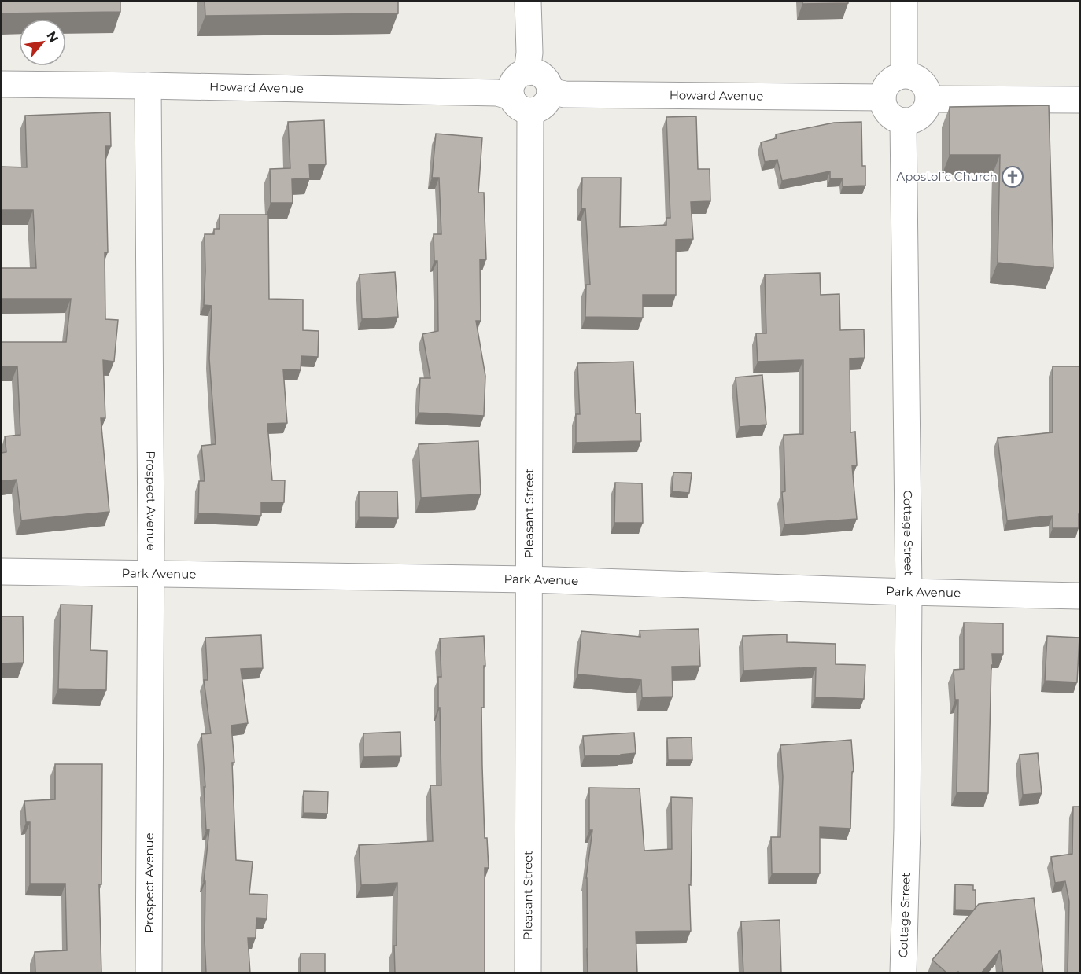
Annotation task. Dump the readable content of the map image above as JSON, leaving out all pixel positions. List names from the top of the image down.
{
  "streets": {
    "street": [
      "Howard Avenue",
      "Prospect Avenue",
      "Pleasant Street",
      "Cottage Street",
      "Park Avenue"
    ]
  },
  "crossings": [
    ["Howard Avenue", "Prospect Avenue"],
    ["Howard Avenue", "Pleasant Street"],
    ["Howard Avenue", "Cottage Street"],
    ["Prospect Avenue", "Park Avenue"],
    ["Pleasant Street", "Park Avenue"],
    ["Cottage Street", "Park Avenue"]
  ],
  "places": {
    "church": ["Apostolic Church"]
  },
  "north": "top right"
}
